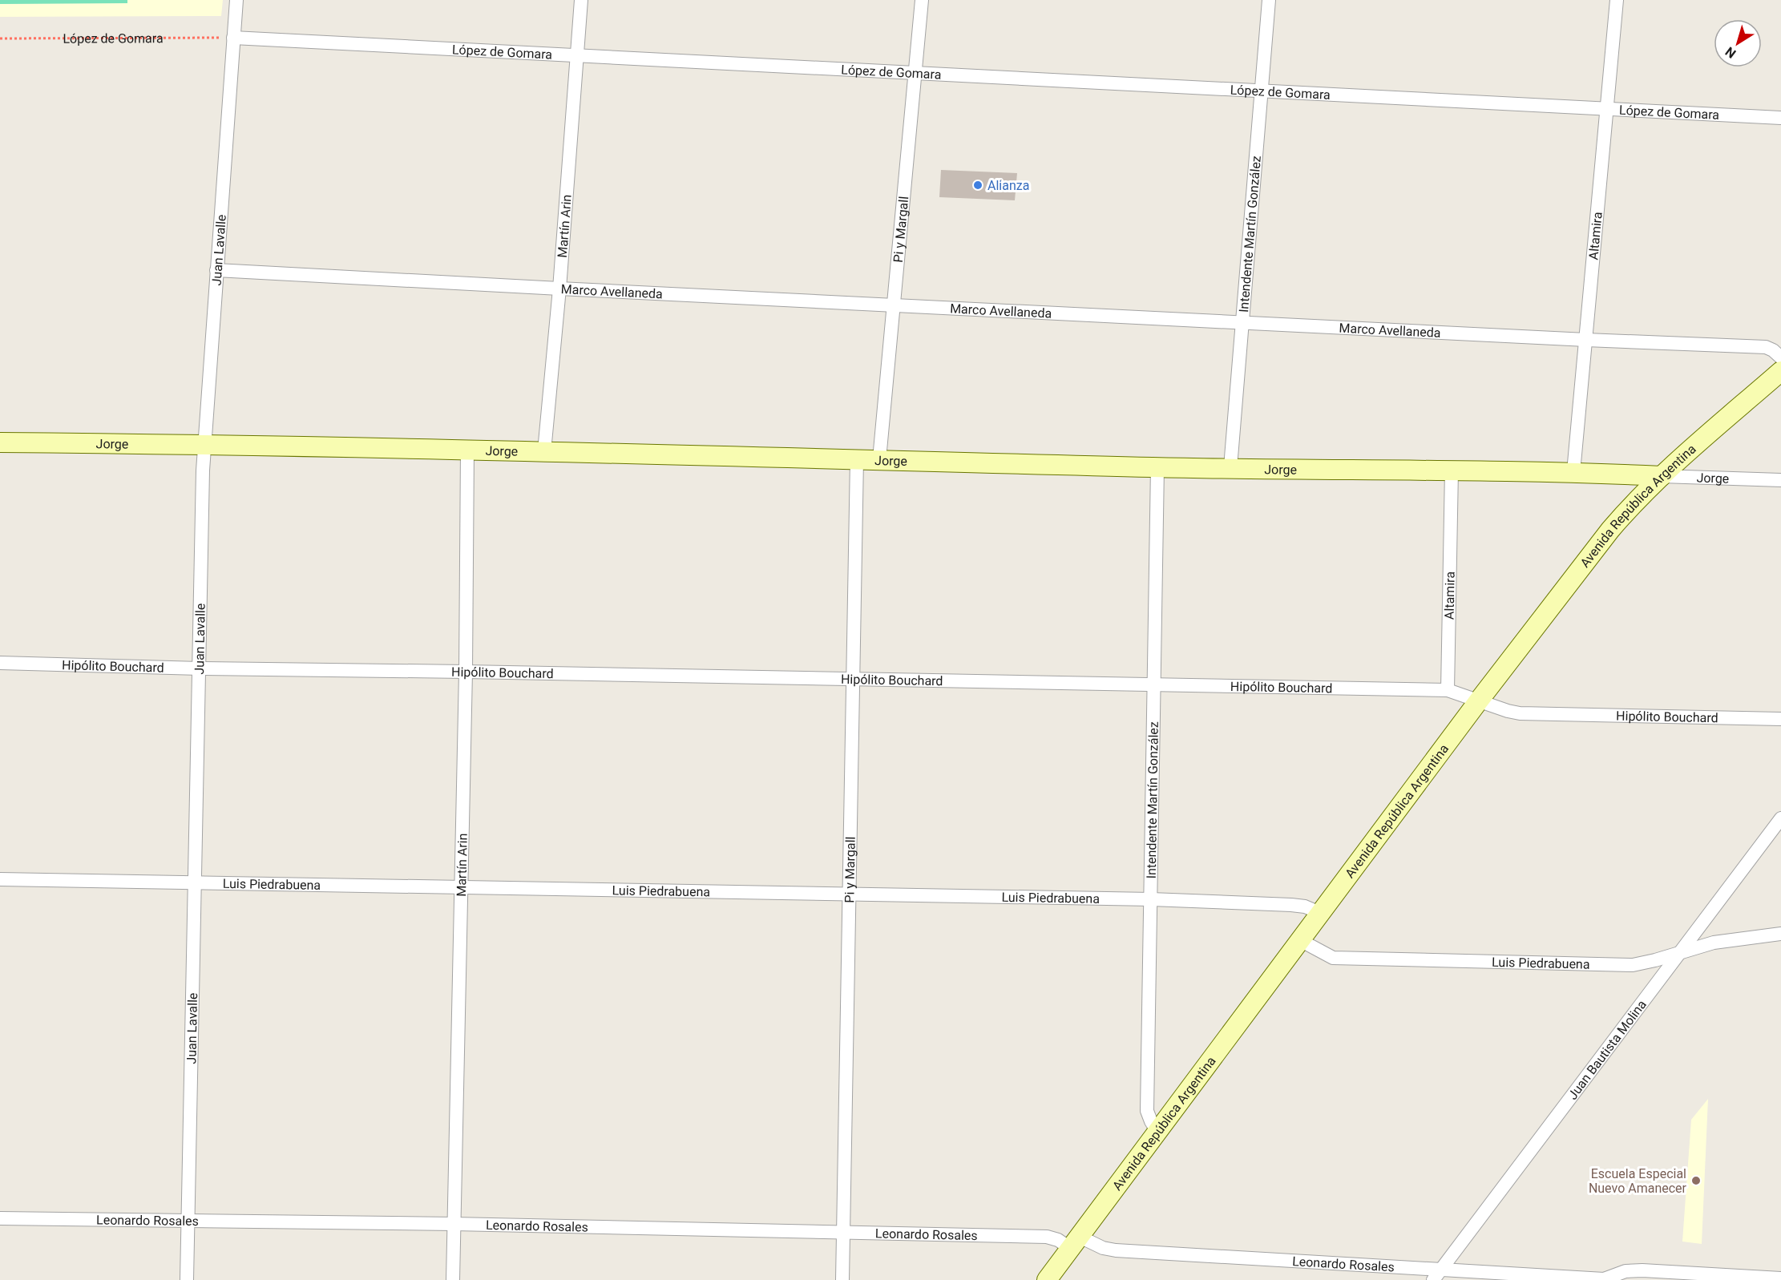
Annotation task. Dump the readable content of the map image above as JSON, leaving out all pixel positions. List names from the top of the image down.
{
  "streets": {
    "street": [
      "López de Gomara",
      "Martín Arin",
      "Pi y Margall",
      "Intendente Martín González",
      "Altamira",
      "Juan Lavalle",
      "Marco Avellaneda",
      "Jorge",
      "Avenida República Argentina",
      "Hipólito Bouchard",
      "Luis Piedrabuena",
      "Juan Bautista Molina",
      "Leonardo Rosales"
    ]
  },
  "crossings": [
    ["López de Gomara", "Martín Arin"],
    ["López de Gomara", "Pi y Margall"],
    ["López de Gomara", "Intendente Martín González"],
    ["López de Gomara", "Altamira"],
    ["López de Gomara", "Juan Lavalle"],
    ["Martín Arin", "Marco Avellaneda"],
    ["Martín Arin", "Jorge"],
    ["Martín Arin", "Hipólito Bouchard"],
    ["Martín Arin", "Luis Piedrabuena"],
    ["Martín Arin", "Leonardo Rosales"],
    ["Pi y Margall", "Marco Avellaneda"],
    ["Pi y Margall", "Jorge"],
    ["Pi y Margall", "Hipólito Bouchard"],
    ["Pi y Margall", "Luis Piedrabuena"],
    ["Pi y Margall", "Leonardo Rosales"],
    ["Intendente Martín González", "Marco Avellaneda"],
    ["Intendente Martín González", "Jorge"],
    ["Intendente Martín González", "Avenida República Argentina"],
    ["Intendente Martín González", "Hipólito Bouchard"],
    ["Intendente Martín González", "Luis Piedrabuena"],
    ["Altamira", "Marco Avellaneda"],
    ["Altamira", "Jorge"],
    ["Altamira", "Hipólito Bouchard"],
    ["Juan Lavalle", "Marco Avellaneda"],
    ["Juan Lavalle", "Jorge"],
    ["Juan Lavalle", "Hipólito Bouchard"],
    ["Juan Lavalle", "Luis Piedrabuena"],
    ["Juan Lavalle", "Leonardo Rosales"],
    ["Jorge", "Avenida República Argentina"],
    ["Avenida República Argentina", "Hipólito Bouchard"],
    ["Avenida República Argentina", "Luis Piedrabuena"],
    ["Avenida República Argentina", "Leonardo Rosales"],
    ["Luis Piedrabuena", "Juan Bautista Molina"],
    ["Juan Bautista Molina", "Leonardo Rosales"]
  ],
  "places": ["Alianza", "Escuela Especial Nuevo Amanecer"],
  "north": "bottom left"
}
